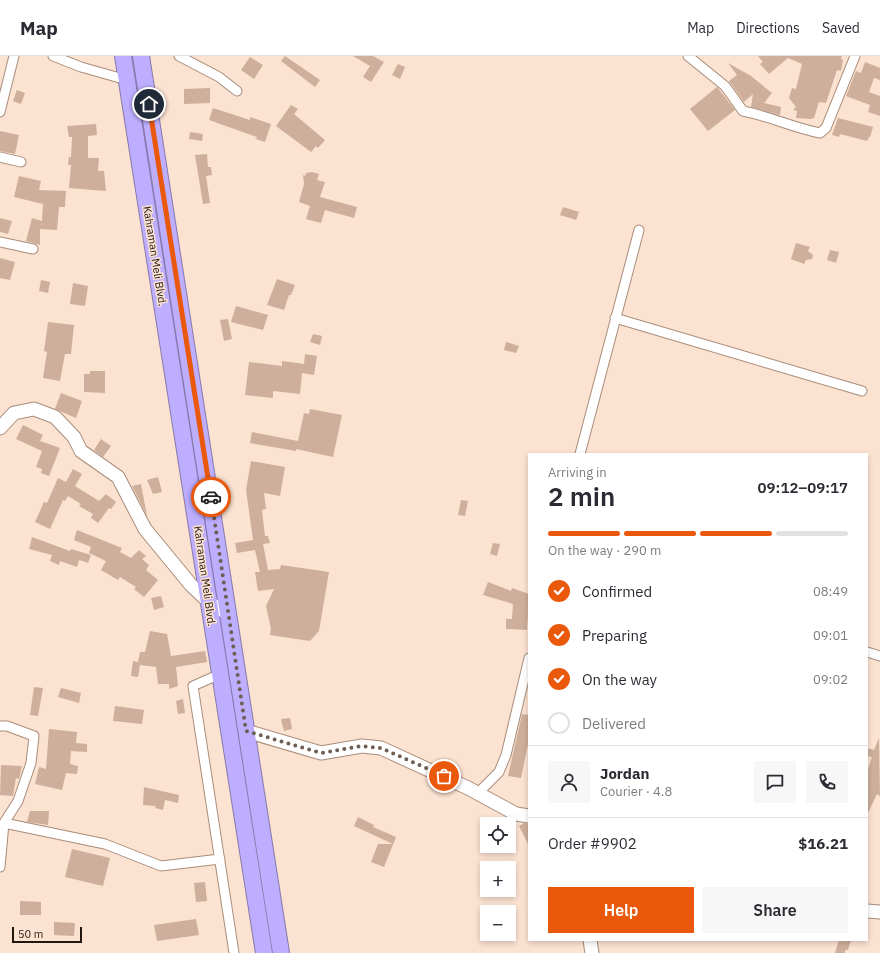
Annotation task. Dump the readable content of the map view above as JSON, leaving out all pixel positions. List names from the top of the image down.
{
  "streets": {
    "highway": ["Kahraman Meli Blvd."]
  },
  "scale_bar": "50 m",
  "page": {
    "header": "Map",
    "nav": ["Map", "Directions", "Saved"],
    "heading": ["2 min", "Arriving in", "09:12–09:17"],
    "panel": [
      "Jordan",
      "Courier · 4.8",
      "Order #9902",
      "$16.21"
    ],
    "bar": "On the way · 290 m",
    "list": [
      ["Confirmed", "08:49"],
      ["Preparing", "09:01"],
      ["On the way", "09:02"],
      "Delivered"
    ],
    "map_buttons": ["+", "−"],
    "buttons": ["Help", "Share"],
    "scale": "50 m"
  }
}
